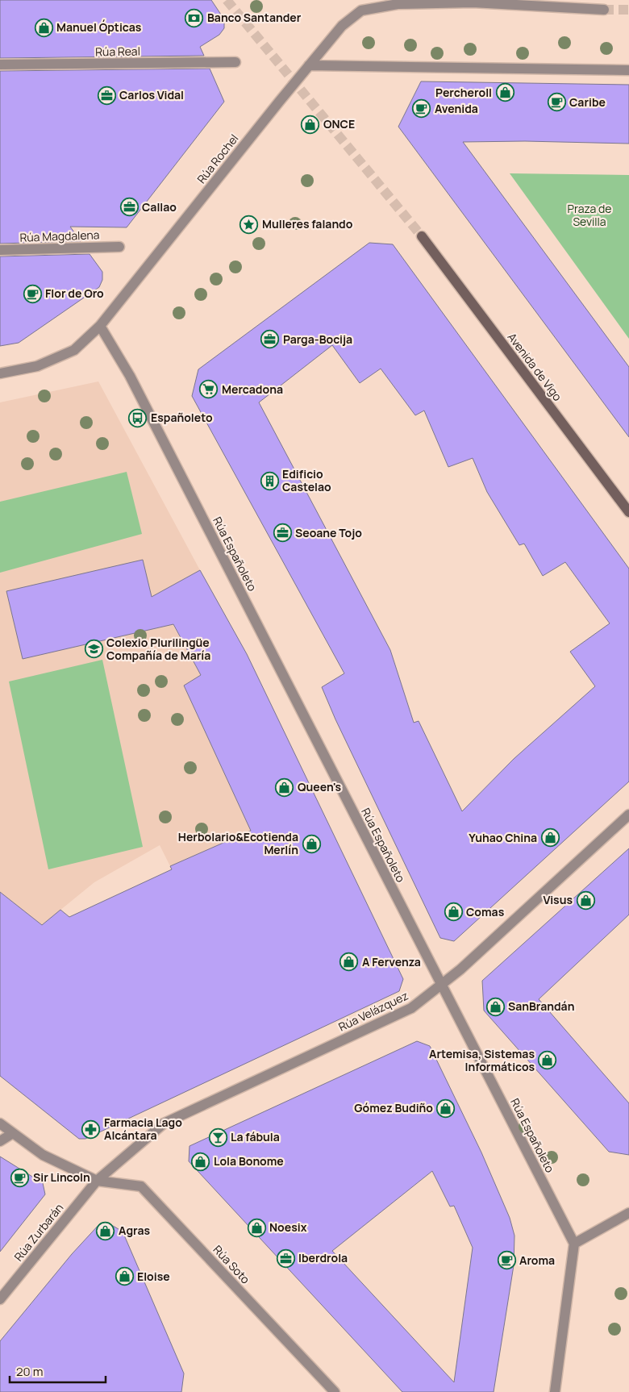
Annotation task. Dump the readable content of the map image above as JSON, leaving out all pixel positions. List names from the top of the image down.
{
  "streets": {
    "main road": ["Avenida de Vigo"],
    "street": [
      "Rúa Real",
      "Rúa Rochel",
      "Rúa Magdalena",
      "Rúa Españoleto",
      "Rúa Velázquez",
      "Rúa Zurbarán",
      "Rúa Soto"
    ]
  },
  "crossings": [
    ["Rúa Rochel", "Rúa Españoleto"],
    ["Rúa Españoleto", "Rúa Velázquez"],
    ["Rúa Velázquez", "Rúa Zurbarán"],
    ["Rúa Velázquez", "Rúa Soto"],
    ["Rúa Zurbarán", "Rúa Soto"]
  ],
  "parks": ["Praza de Sevilla"],
  "places": {
    "bank": ["Banco Santander"],
    "shop": [
      "Manuel Ópticas",
      "Percheroll",
      "ONCE",
      "Queen's",
      "Yuhao China",
      "Herbolario&Ecotienda Merlín",
      "Visus",
      "Comas",
      "A Fervenza",
      "SanBrandán",
      "Artemisa, Sistemas Informáticos",
      "Gómez Budiño",
      "Lola Bonome",
      "Noesix",
      "Agras",
      "Eloise"
    ],
    "office": [
      "Carlos Vidal",
      "Callao",
      "Parga-Bocija",
      "Seoane Tojo",
      "Iberdrola"
    ],
    "cafe": [
      "Caribe",
      "Avenida",
      "Flor de Oro",
      "Sir Lincoln",
      "Aroma"
    ],
    "place": ["Mulleres falando"],
    "supermarket": ["Mercadona"],
    "bus stop": ["Españoleto"],
    "building": ["Edificio Castelao"],
    "school or university": ["Colexio Plurilingüe Compañía de María"],
    "pharmacy": ["Farmacia Lago Alcántara"],
    "bar": ["La fábula"]
  },
  "scale_bar": "20 m"
}
